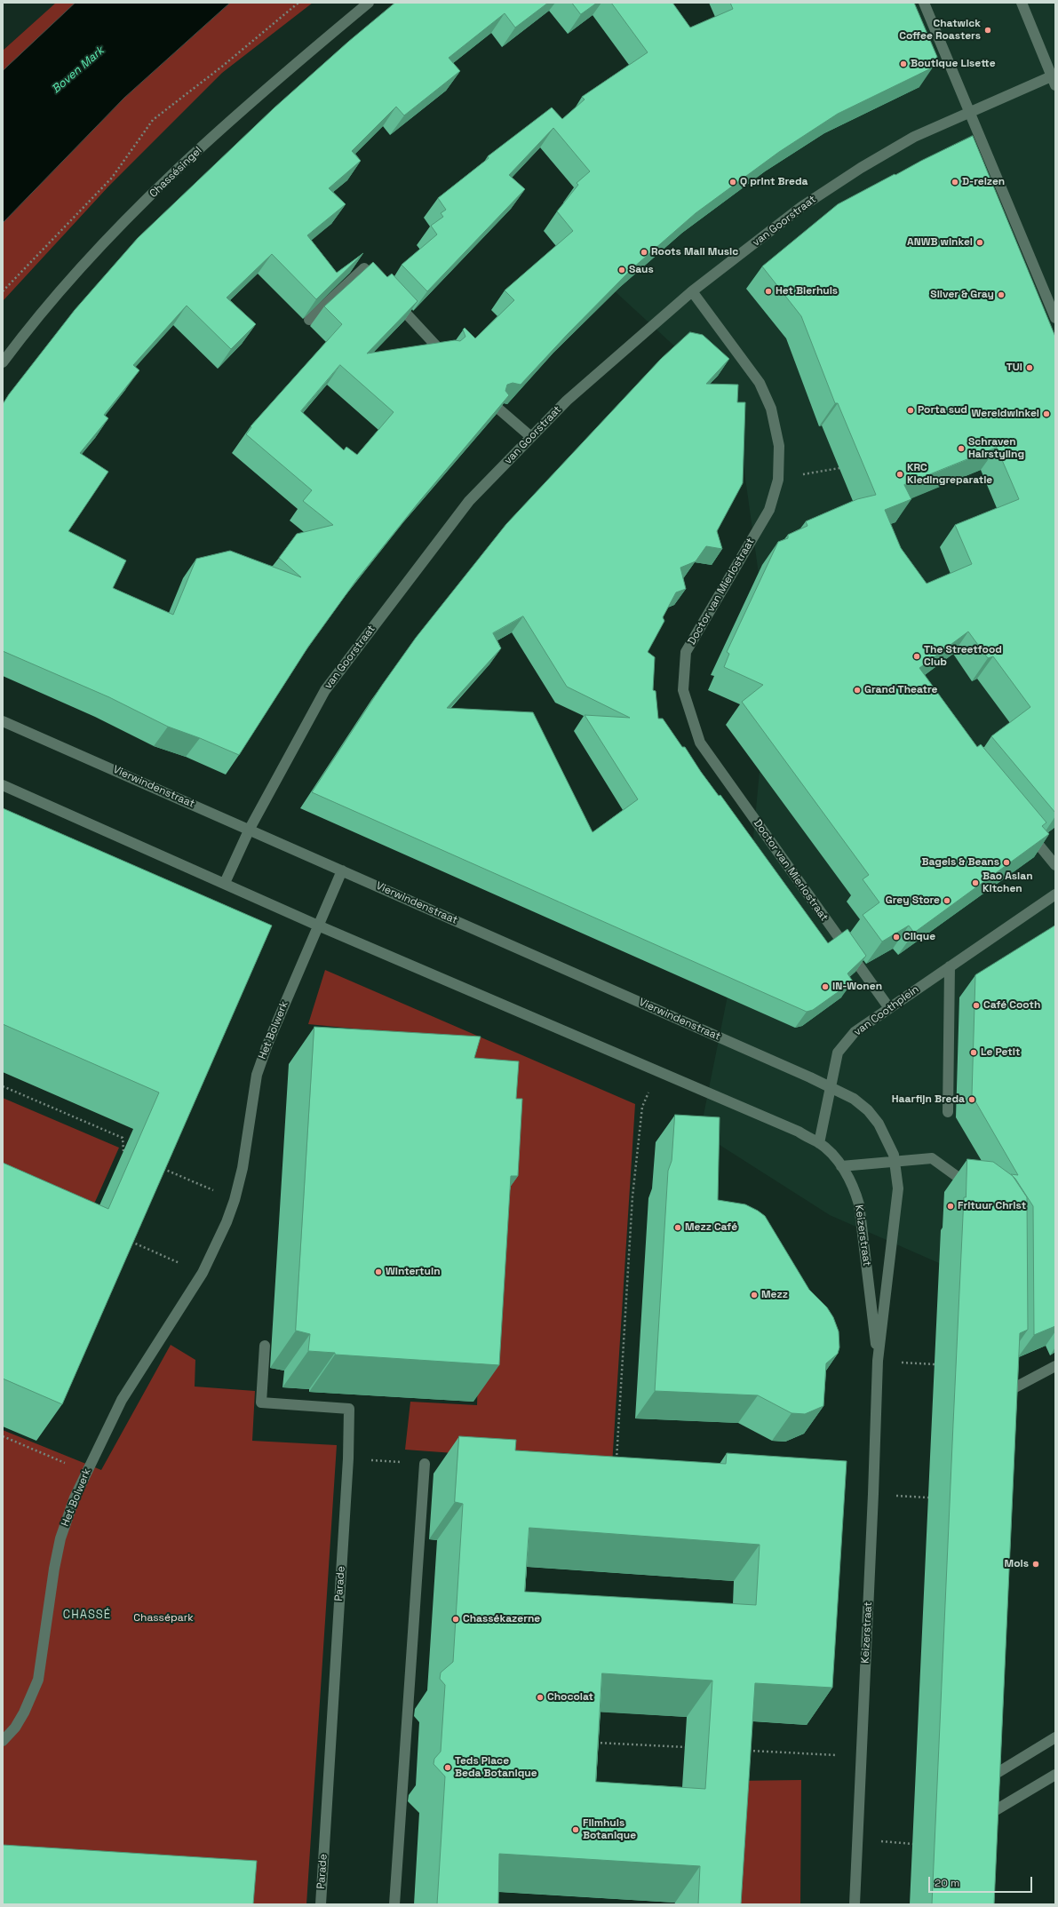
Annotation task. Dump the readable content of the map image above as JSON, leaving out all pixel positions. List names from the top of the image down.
{
  "streets": {
    "street": [
      "Chassésingel",
      "van Goorstraat",
      "Doctor van Mierlostraat",
      "Vierwindenstraat",
      "van Coothplein",
      "Het Bolwerk",
      "Keizerstraat",
      "Parade"
    ]
  },
  "crossings": [
    ["van Goorstraat", "Doctor van Mierlostraat"],
    ["van Goorstraat", "Vierwindenstraat"],
    ["Doctor van Mierlostraat", "van Coothplein"],
    ["Vierwindenstraat", "van Coothplein"],
    ["Vierwindenstraat", "Het Bolwerk"],
    ["Vierwindenstraat", "Keizerstraat"]
  ],
  "districts": ["CHASSÉ"],
  "water": ["Boven Mark"],
  "parks": ["Chassépark"],
  "places": [
    "Chatwick Coffee Roasters",
    "Boutique Lisette",
    "Q print Breda",
    "D-reizen",
    "ANWB winkel",
    "Roots Mail Music",
    "Saus",
    "Het Bierhuis",
    "Silver & Gray",
    "TUI",
    "Porta sud",
    "Wereldwinkel",
    "Schraven Hairstyling",
    "KRC Kledingreparatie",
    "The Streetfood Club",
    "Grand Theatre",
    "Bagels & Beans",
    "Bao Asian Kitchen",
    "Grey Store",
    "Clique",
    "IN-Wonen",
    "Café Cooth",
    "Le Petit",
    "Haarfijn Breda",
    "Frituur Christ",
    "Mezz Café",
    "Wintertuin",
    "Mezz",
    "Mols",
    "Chassékazerne",
    "Chocolat",
    "Teds Place Beda Botanique",
    "Filmhuis Botanique"
  ],
  "scale_bar": "20 m"
}
